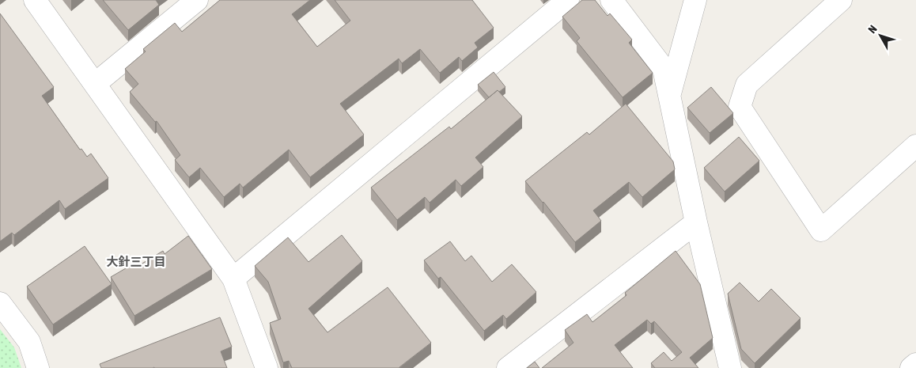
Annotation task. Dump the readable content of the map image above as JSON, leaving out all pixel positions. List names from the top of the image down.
{
  "districts": ["大針三丁目"],
  "north": "top left"
}
